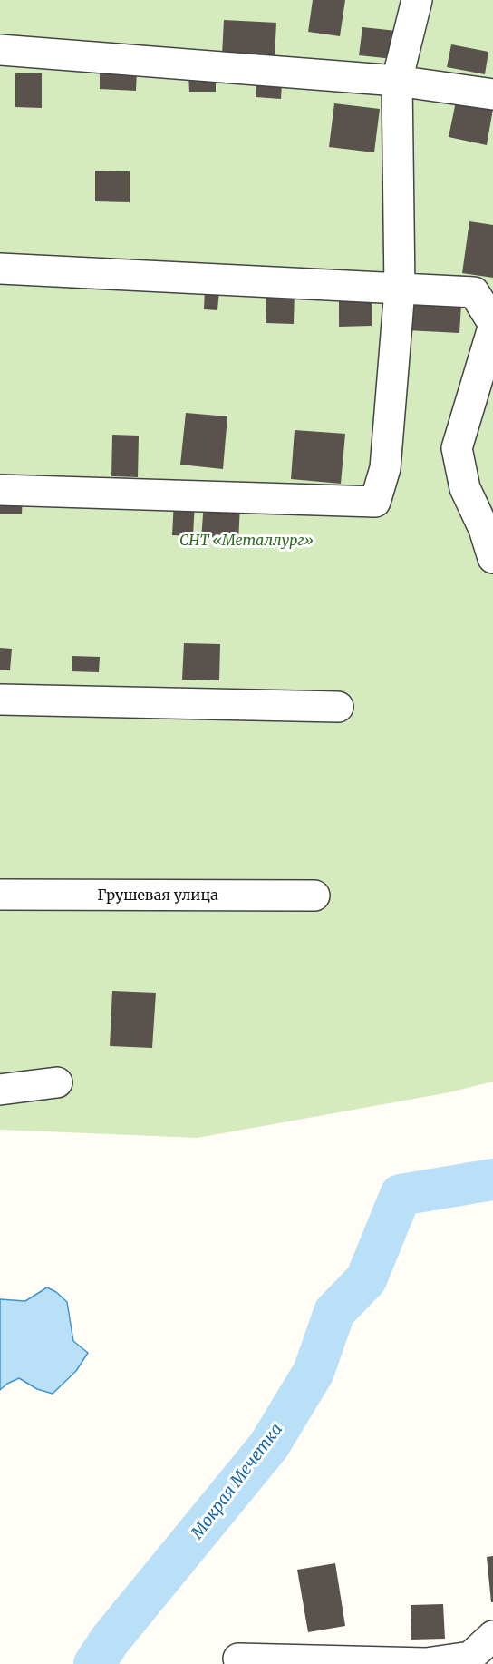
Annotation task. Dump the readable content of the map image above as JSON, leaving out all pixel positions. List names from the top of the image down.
{
  "streets": {
    "lane": ["Грушевая улица"]
  },
  "water": ["Мокрая Мечетка"],
  "parks": ["СНТ «Металлург»"]
}
